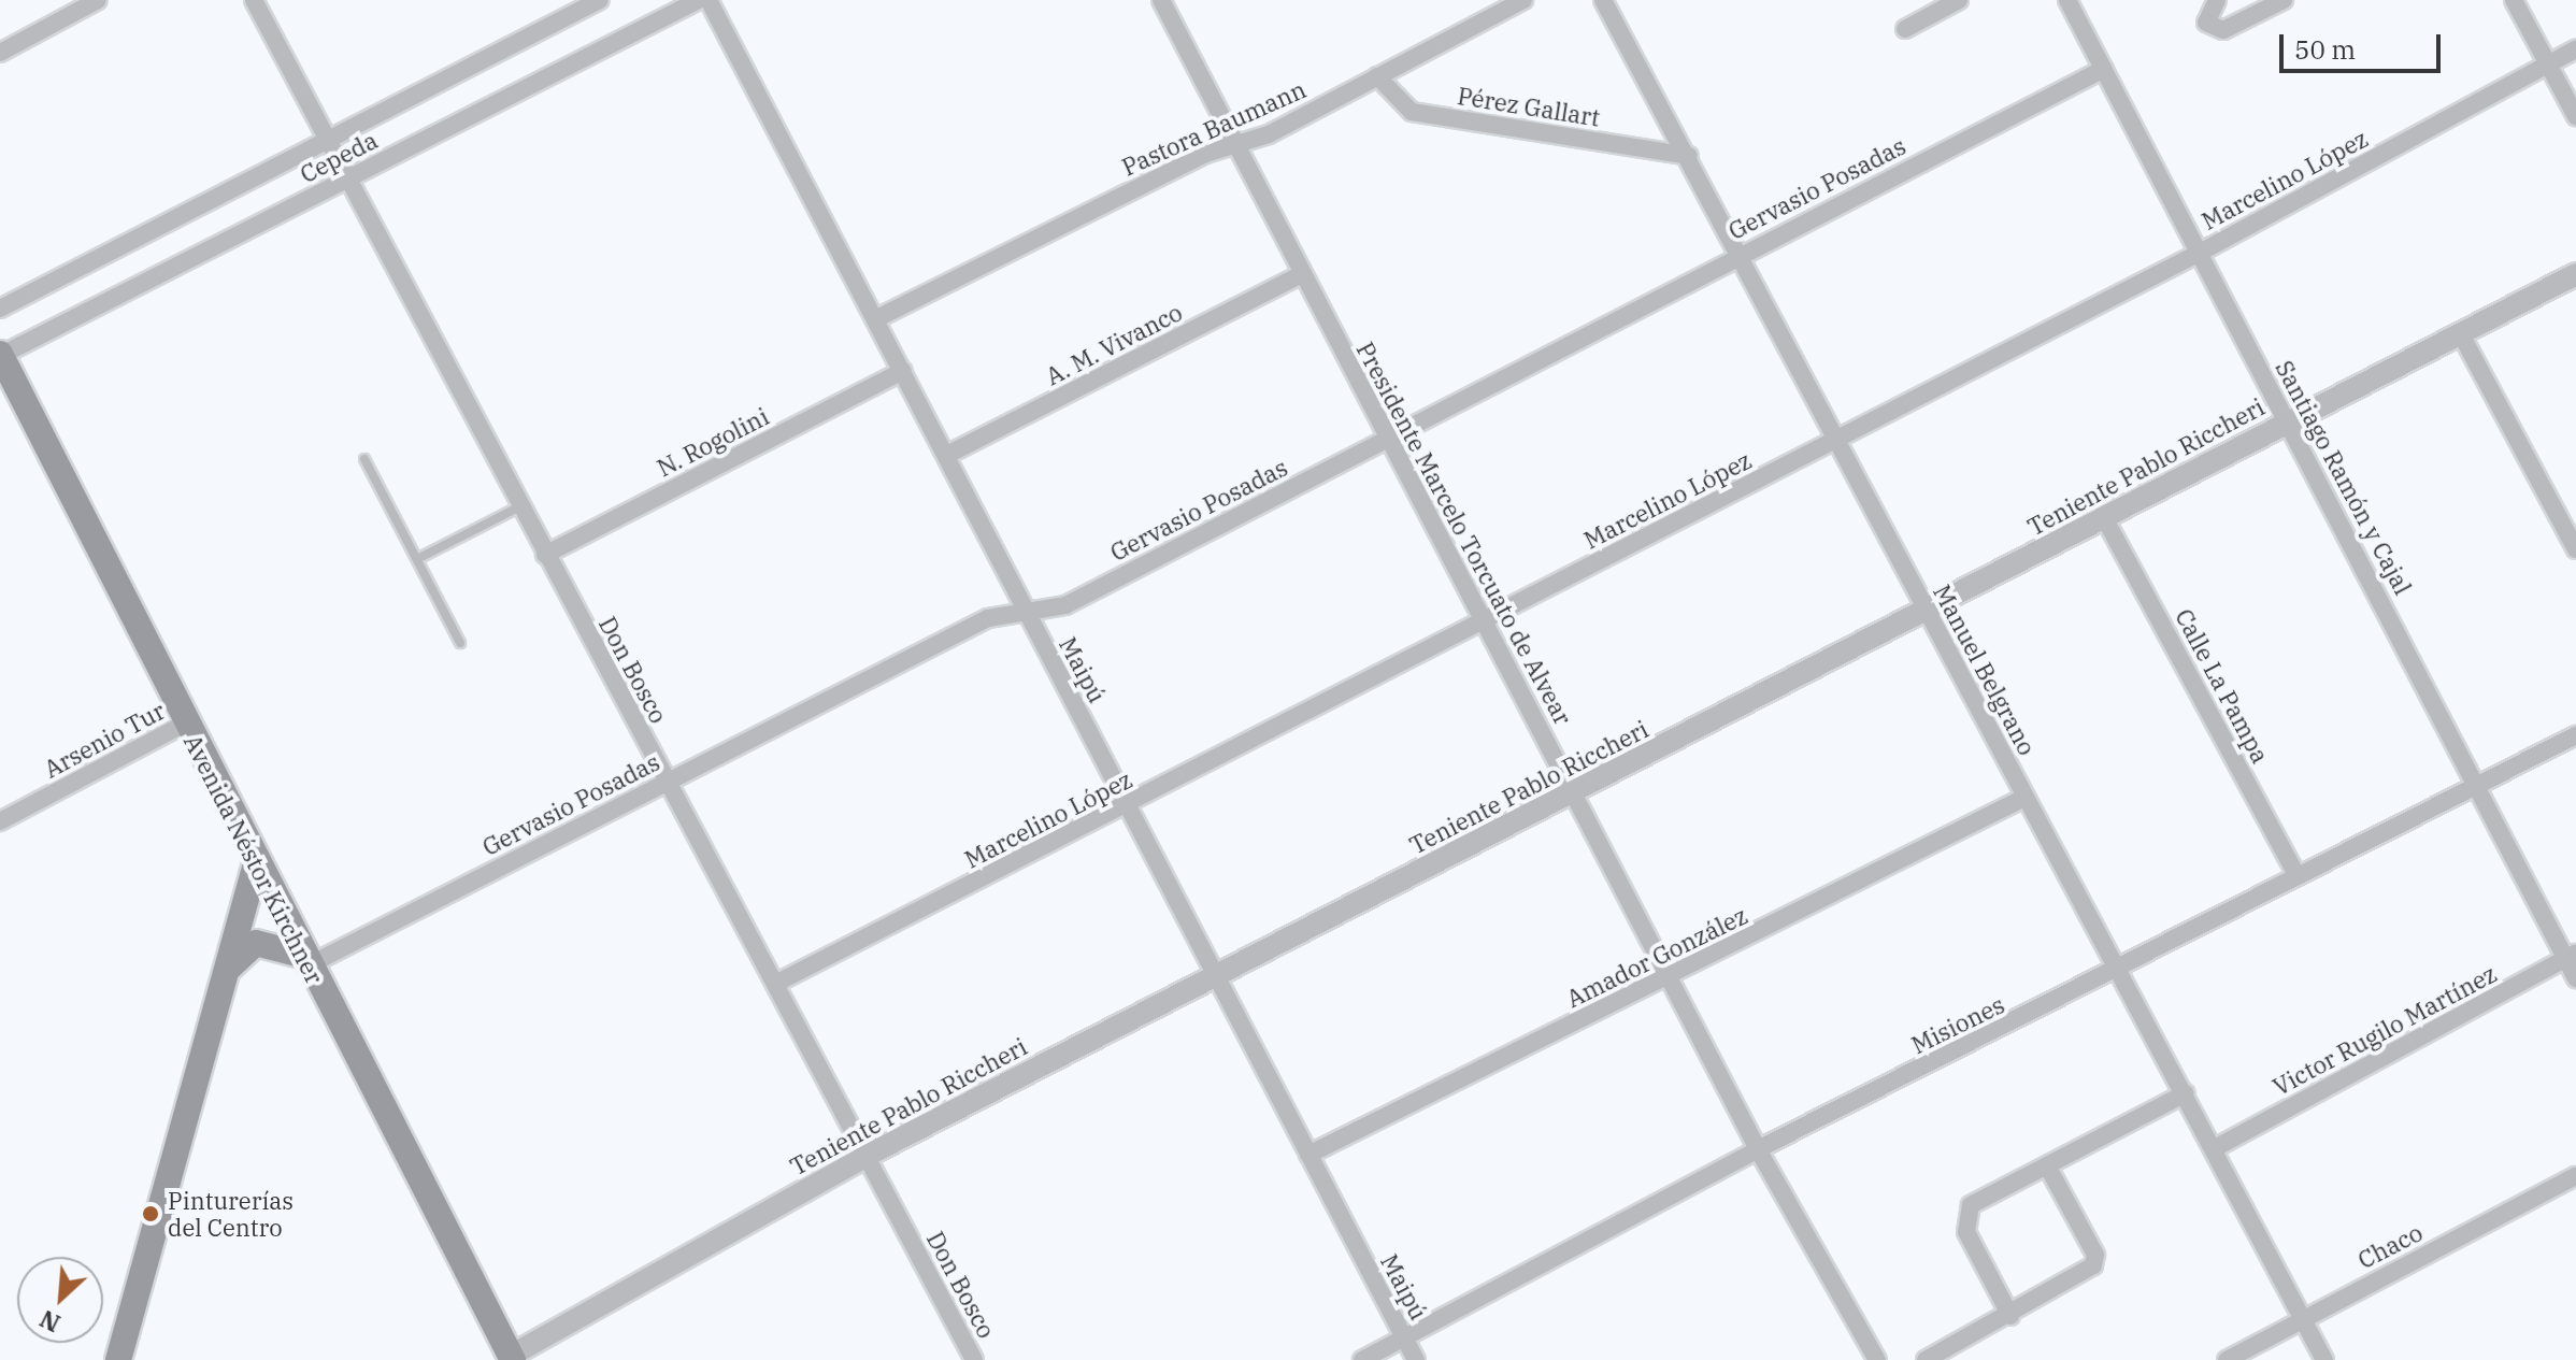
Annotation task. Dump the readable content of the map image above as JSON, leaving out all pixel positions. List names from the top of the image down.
{
  "streets": {
    "main road": ["Avenida Néstor Kirchner"],
    "street": [
      "Pérez Gallart",
      "Pastora Baumann",
      "Cepeda",
      "Marcelino López",
      "Gervasio Posadas",
      "A. M. Vivanco",
      "N. Rogolini",
      "Teniente Pablo Riccheri",
      "Santiago Ramón y Cajal",
      "Presidente Marcelo Torcuato de Alvear",
      "Don Bosco",
      "Maipú",
      "Manuel Belgrano",
      "Calle La Pampa",
      "Arsenio Tur",
      "Amador González",
      "Misiones",
      "Victor Rugilo Martínez",
      "Chaco"
    ]
  },
  "crossings": [
    ["Pérez Gallart", "Pastora Baumann"],
    ["Pérez Gallart", "Manuel Belgrano"],
    ["Pastora Baumann", "Presidente Marcelo Torcuato de Alvear"],
    ["Pastora Baumann", "Maipú"],
    ["Cepeda", "Don Bosco"],
    ["Cepeda", "Avenida Néstor Kirchner"],
    ["Marcelino López", "Santiago Ramón y Cajal"],
    ["Marcelino López", "Presidente Marcelo Torcuato de Alvear"],
    ["Marcelino López", "Don Bosco"],
    ["Marcelino López", "Maipú"],
    ["Marcelino López", "Manuel Belgrano"],
    ["Gervasio Posadas", "Santiago Ramón y Cajal"],
    ["Gervasio Posadas", "Presidente Marcelo Torcuato de Alvear"],
    ["Gervasio Posadas", "Don Bosco"],
    ["Gervasio Posadas", "Maipú"],
    ["Gervasio Posadas", "Manuel Belgrano"],
    ["Gervasio Posadas", "Avenida Néstor Kirchner"],
    ["A. M. Vivanco", "Presidente Marcelo Torcuato de Alvear"],
    ["A. M. Vivanco", "Maipú"],
    ["N. Rogolini", "Don Bosco"],
    ["N. Rogolini", "Maipú"],
    ["Teniente Pablo Riccheri", "Santiago Ramón y Cajal"],
    ["Teniente Pablo Riccheri", "Presidente Marcelo Torcuato de Alvear"],
    ["Teniente Pablo Riccheri", "Don Bosco"],
    ["Teniente Pablo Riccheri", "Maipú"],
    ["Teniente Pablo Riccheri", "Manuel Belgrano"],
    ["Teniente Pablo Riccheri", "Calle La Pampa"],
    ["Teniente Pablo Riccheri", "Avenida Néstor Kirchner"],
    ["Santiago Ramón y Cajal", "Misiones"],
    ["Santiago Ramón y Cajal", "Victor Rugilo Martínez"],
    ["Presidente Marcelo Torcuato de Alvear", "Amador González"],
    ["Presidente Marcelo Torcuato de Alvear", "Misiones"],
    ["Maipú", "Amador González"],
    ["Maipú", "Misiones"],
    ["Manuel Belgrano", "Amador González"],
    ["Manuel Belgrano", "Misiones"],
    ["Manuel Belgrano", "Victor Rugilo Martínez"],
    ["Manuel Belgrano", "Chaco"],
    ["Calle La Pampa", "Misiones"],
    ["Arsenio Tur", "Avenida Néstor Kirchner"]
  ],
  "places": ["Pinturerías del Centro"],
  "scale_bar": "50 m",
  "north": "bottom left"
}
